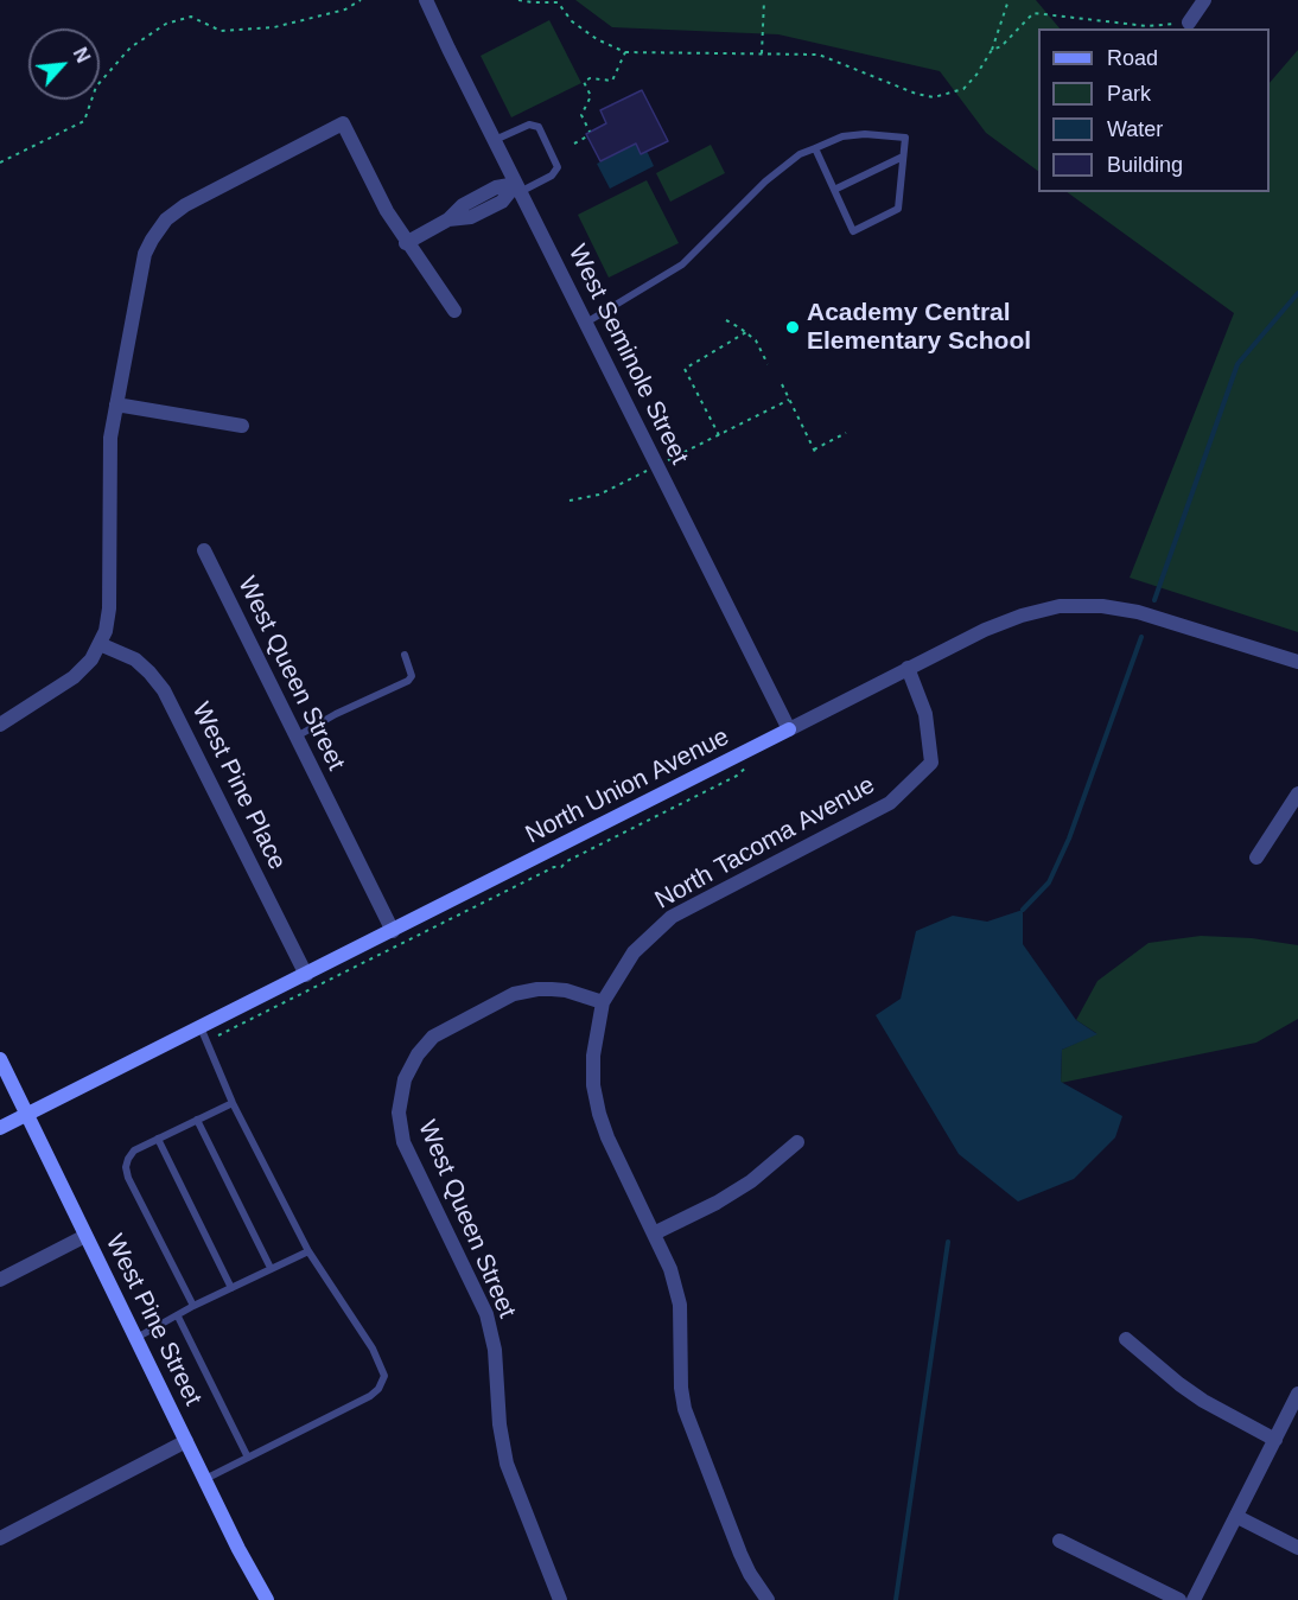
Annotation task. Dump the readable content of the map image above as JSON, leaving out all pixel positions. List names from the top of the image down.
{
  "streets": {
    "street": [
      "West Seminole Street",
      "West Queen Street",
      "West Pine Place",
      "North Union Avenue",
      "North Tacoma Avenue",
      "West Pine Street"
    ]
  },
  "crossings": [
    ["West Seminole Street", "North Union Avenue"],
    ["West Queen Street", "North Union Avenue"],
    ["West Queen Street", "North Tacoma Avenue"],
    ["West Pine Place", "North Union Avenue"],
    ["North Union Avenue", "North Tacoma Avenue"],
    ["North Union Avenue", "West Pine Street"]
  ],
  "places": ["Academy Central Elementary School"],
  "legend": [
    "Road",
    "Park",
    "Water",
    "Building"
  ],
  "north": "top right"
}
